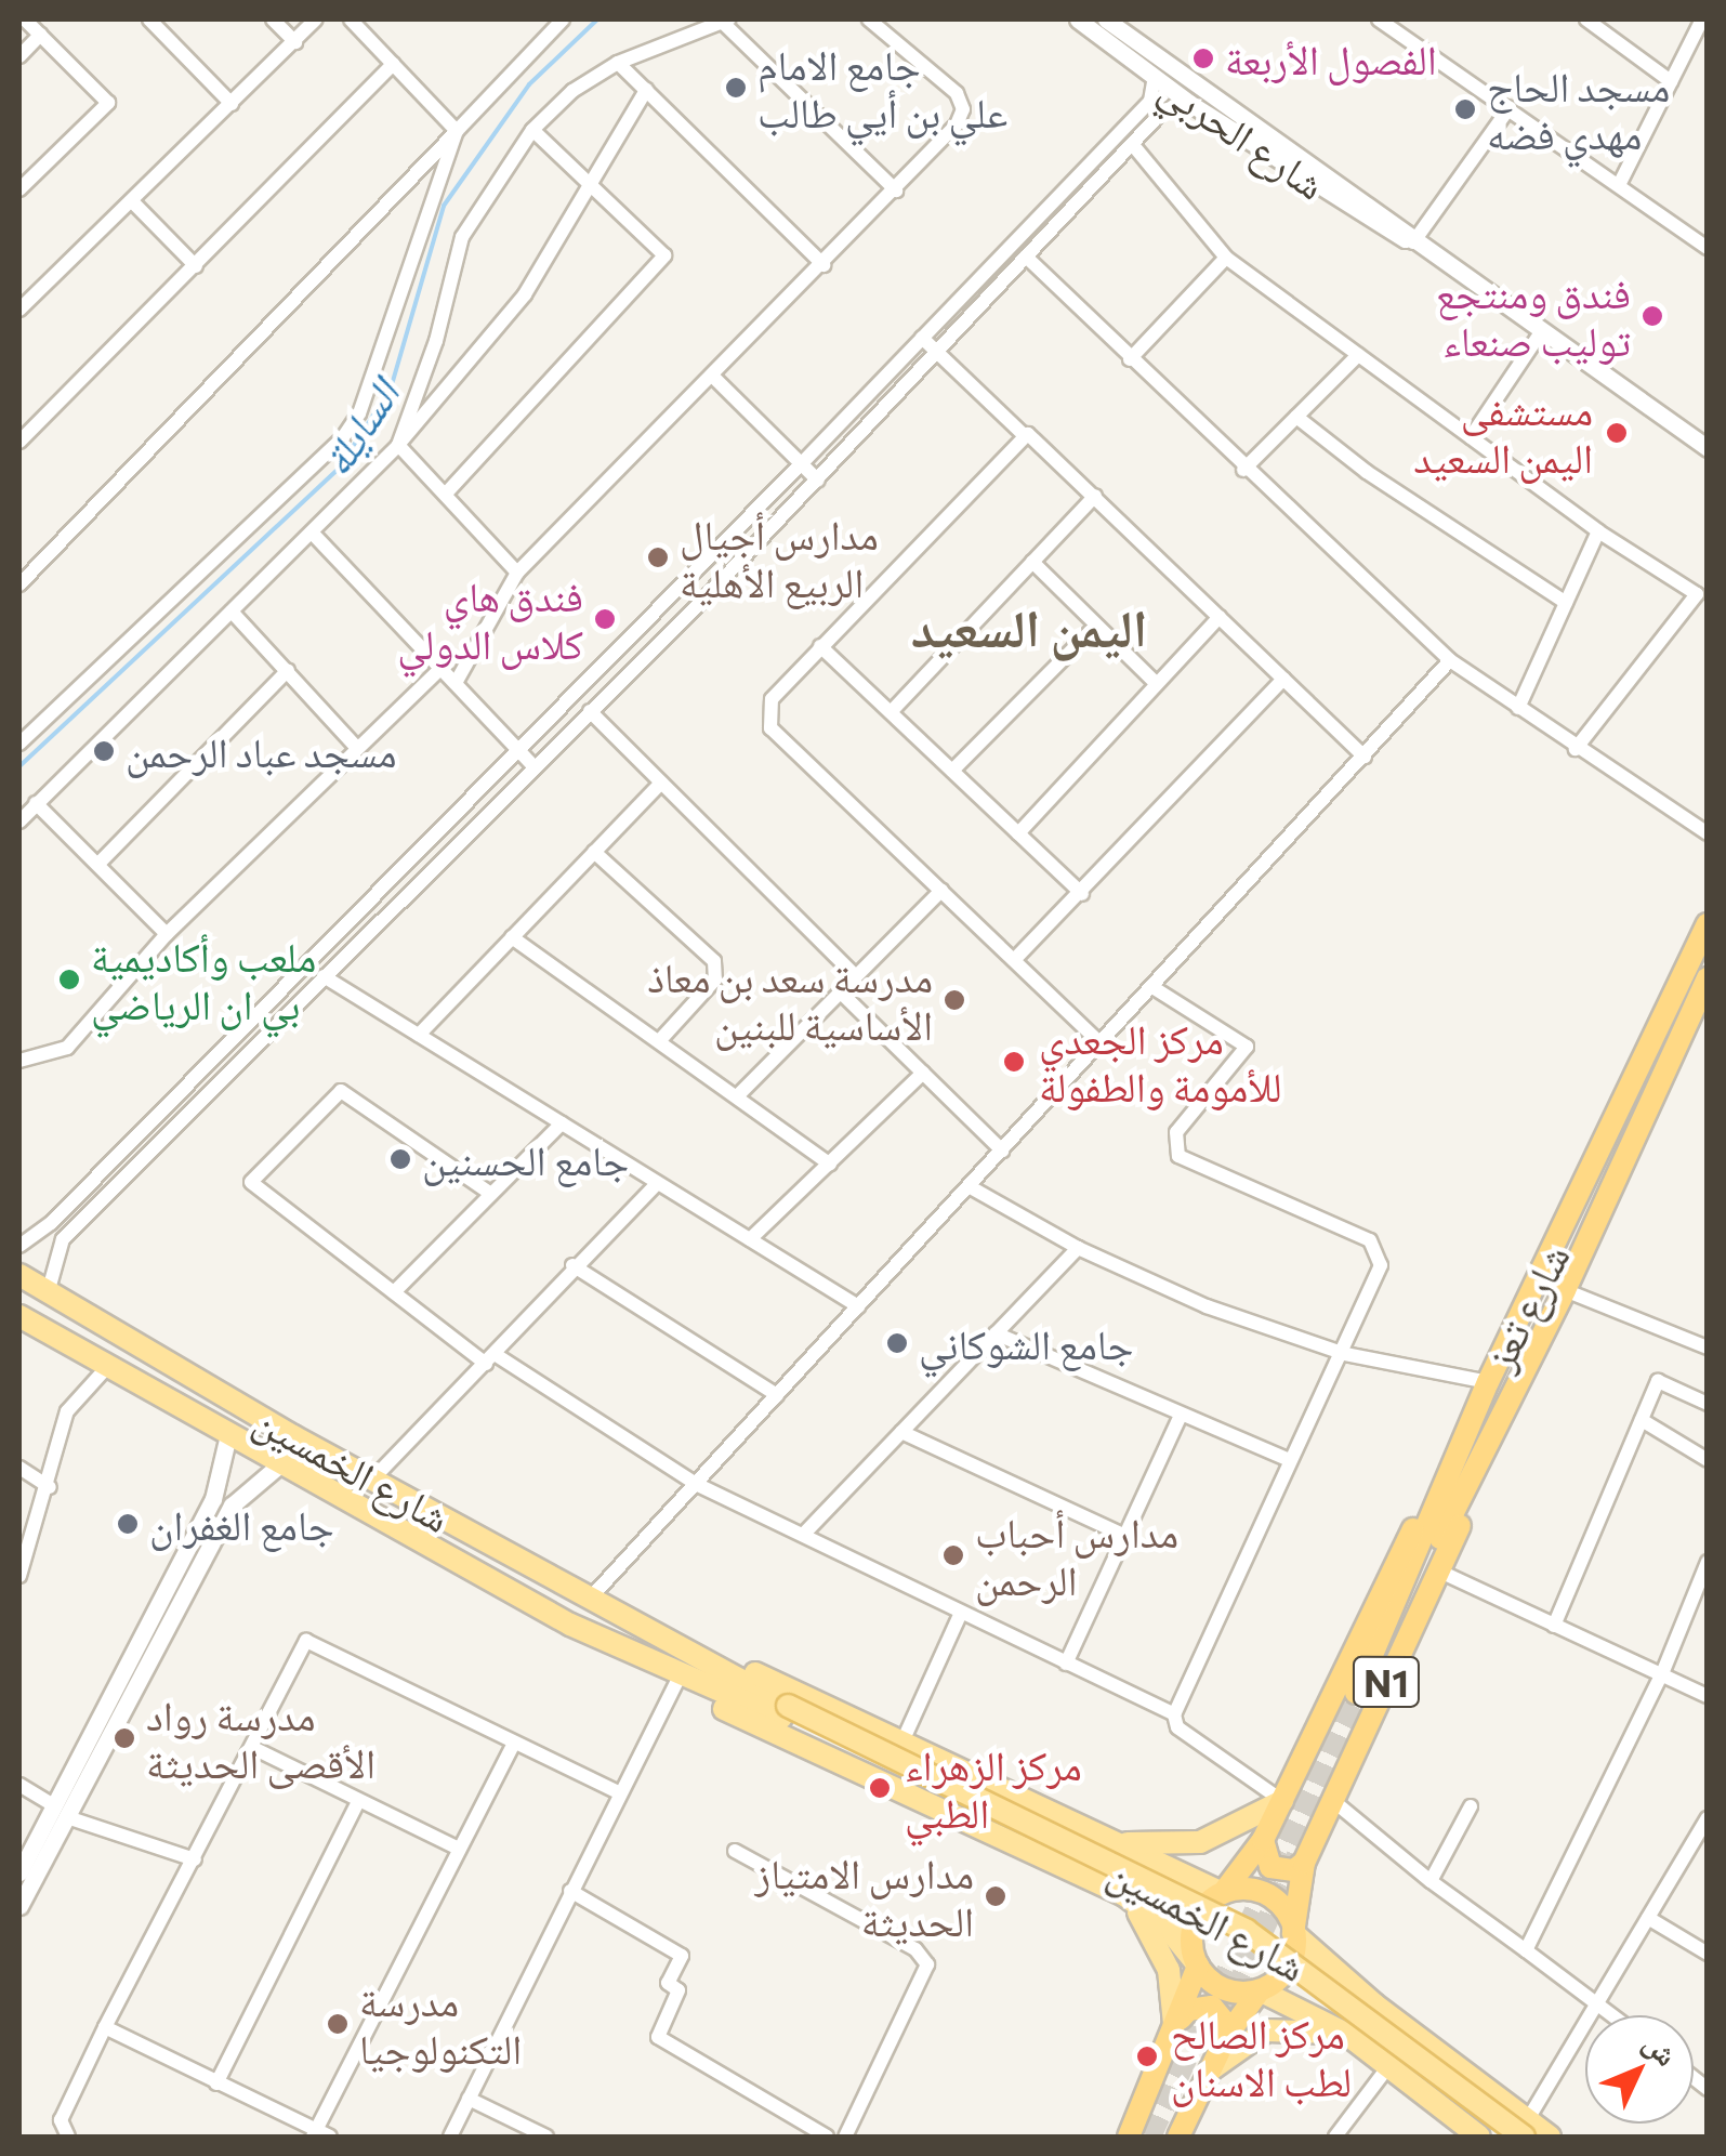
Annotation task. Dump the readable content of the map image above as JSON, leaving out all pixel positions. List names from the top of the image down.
{
  "streets": {
    "highway": ["شارع تعز", "N1"],
    "main road": ["شارع الخمسين"],
    "street": ["شارع الحربي"]
  },
  "crossings": [
    ["شارع تعز", "N1"],
    ["شارع الخمسين", "N1"]
  ],
  "districts": ["اليمن السعيد"],
  "water": ["السايلة"],
  "places": [
    "الفصول الأربعة",
    "جامع الامام علي بن أيي طالب",
    "مسجد الحاج مهدي فضه",
    "فندق ومنتجع توليب صنعاء",
    "مستشفى اليمن السعيد",
    "مدارس أجيال الربيع الأهلية",
    "فندق هاي كلاس الدولي",
    "مسجد عباد الرحمن",
    "ملعب وأكاديمية بي ان الرياضي",
    "مدرسة سعد بن معاذ الأساسية للبنين",
    "مركز الجعدي للأمومة والطفولة",
    "جامع الحسنين",
    "جامع الشوكاني",
    "جامع الغفران",
    "مدارس أحباب الرحمن",
    "مدرسة رواد الأقصى الحديثة",
    "مركز الزهراء الطبي",
    "مدارس الامتياز الحديثة",
    "مدرسة التكنولوجيا",
    "مركز الصالح لطب الاسنان"
  ],
  "north": "top right"
}
